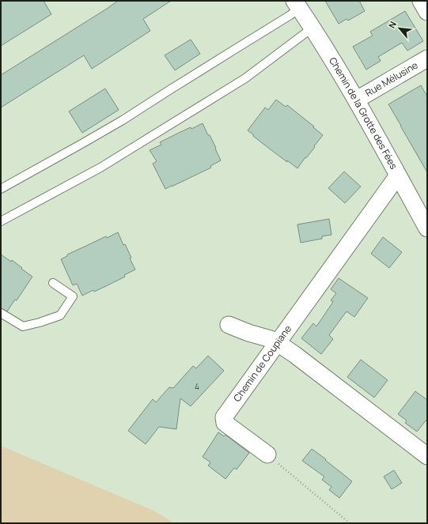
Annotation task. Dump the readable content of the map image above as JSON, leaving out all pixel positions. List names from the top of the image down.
{
  "streets": {
    "street": ["Rue Mélusine", "Chemin de la Grotte des Fées", "Chemin de Coupiane"]
  },
  "crossings": [
    ["Rue Mélusine", "Chemin de la Grotte des Fées"],
    ["Chemin de la Grotte des Fées", "Chemin de Coupiane"]
  ],
  "house_numbers": ["4"],
  "north": "top left"
}
